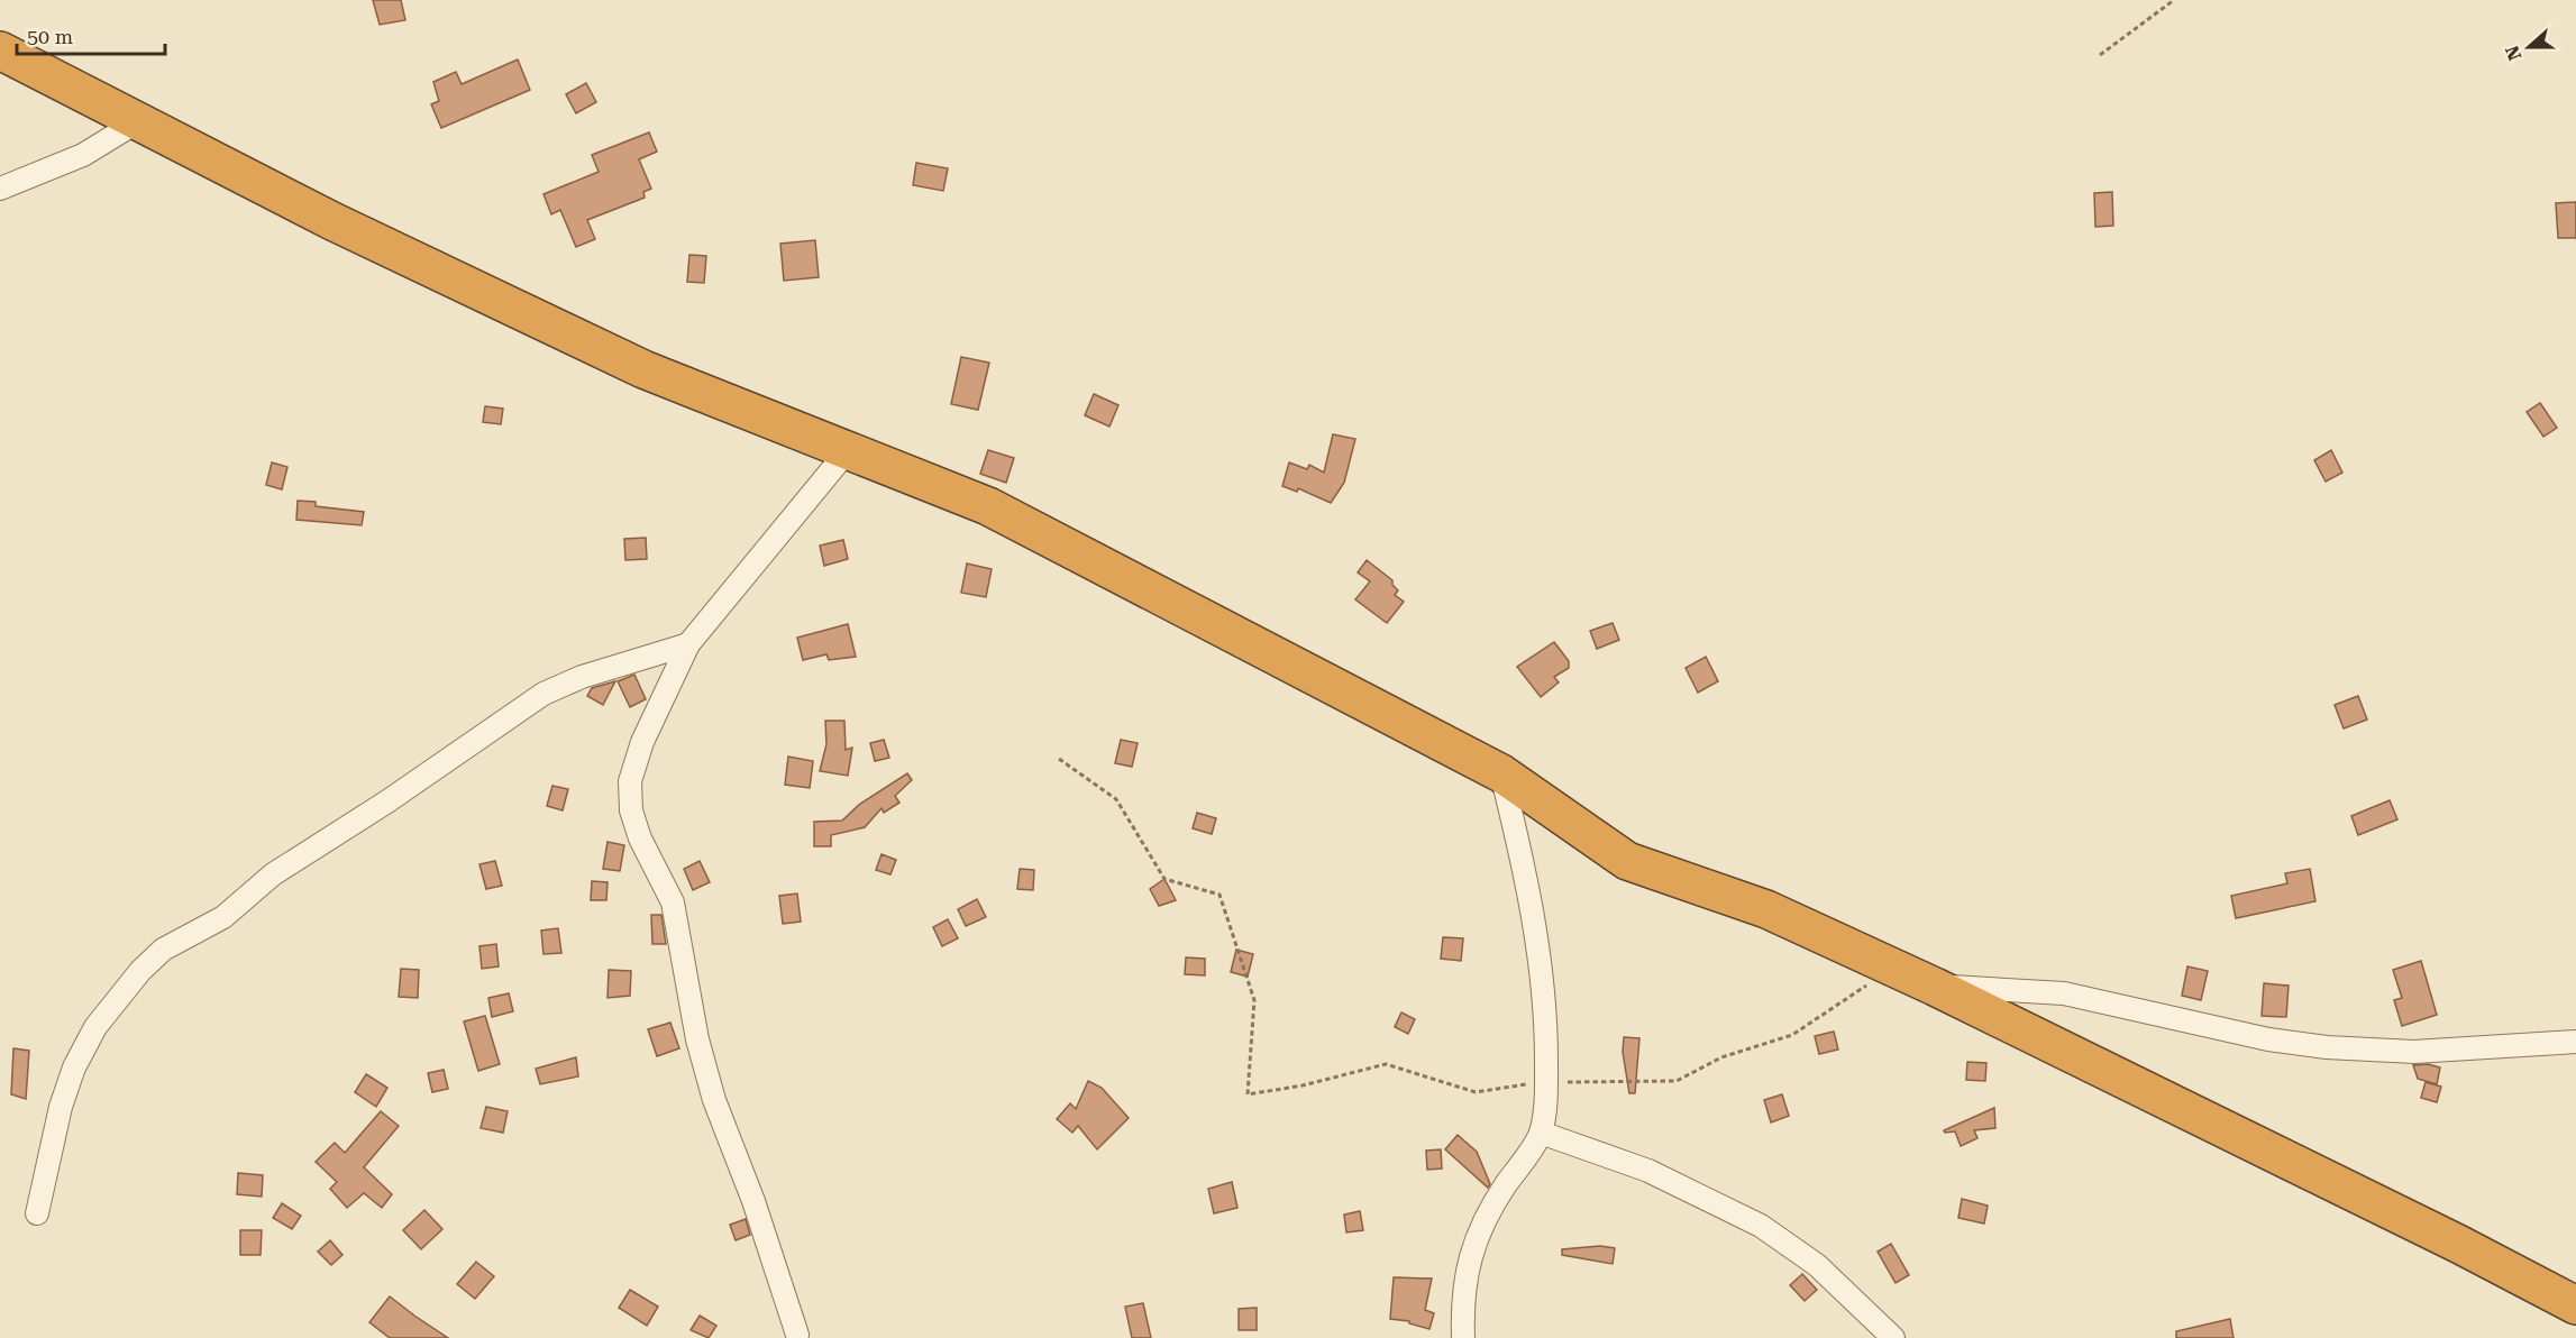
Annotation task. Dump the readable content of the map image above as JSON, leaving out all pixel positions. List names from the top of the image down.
{
  "scale_bar": "50 m",
  "north": "left"
}
